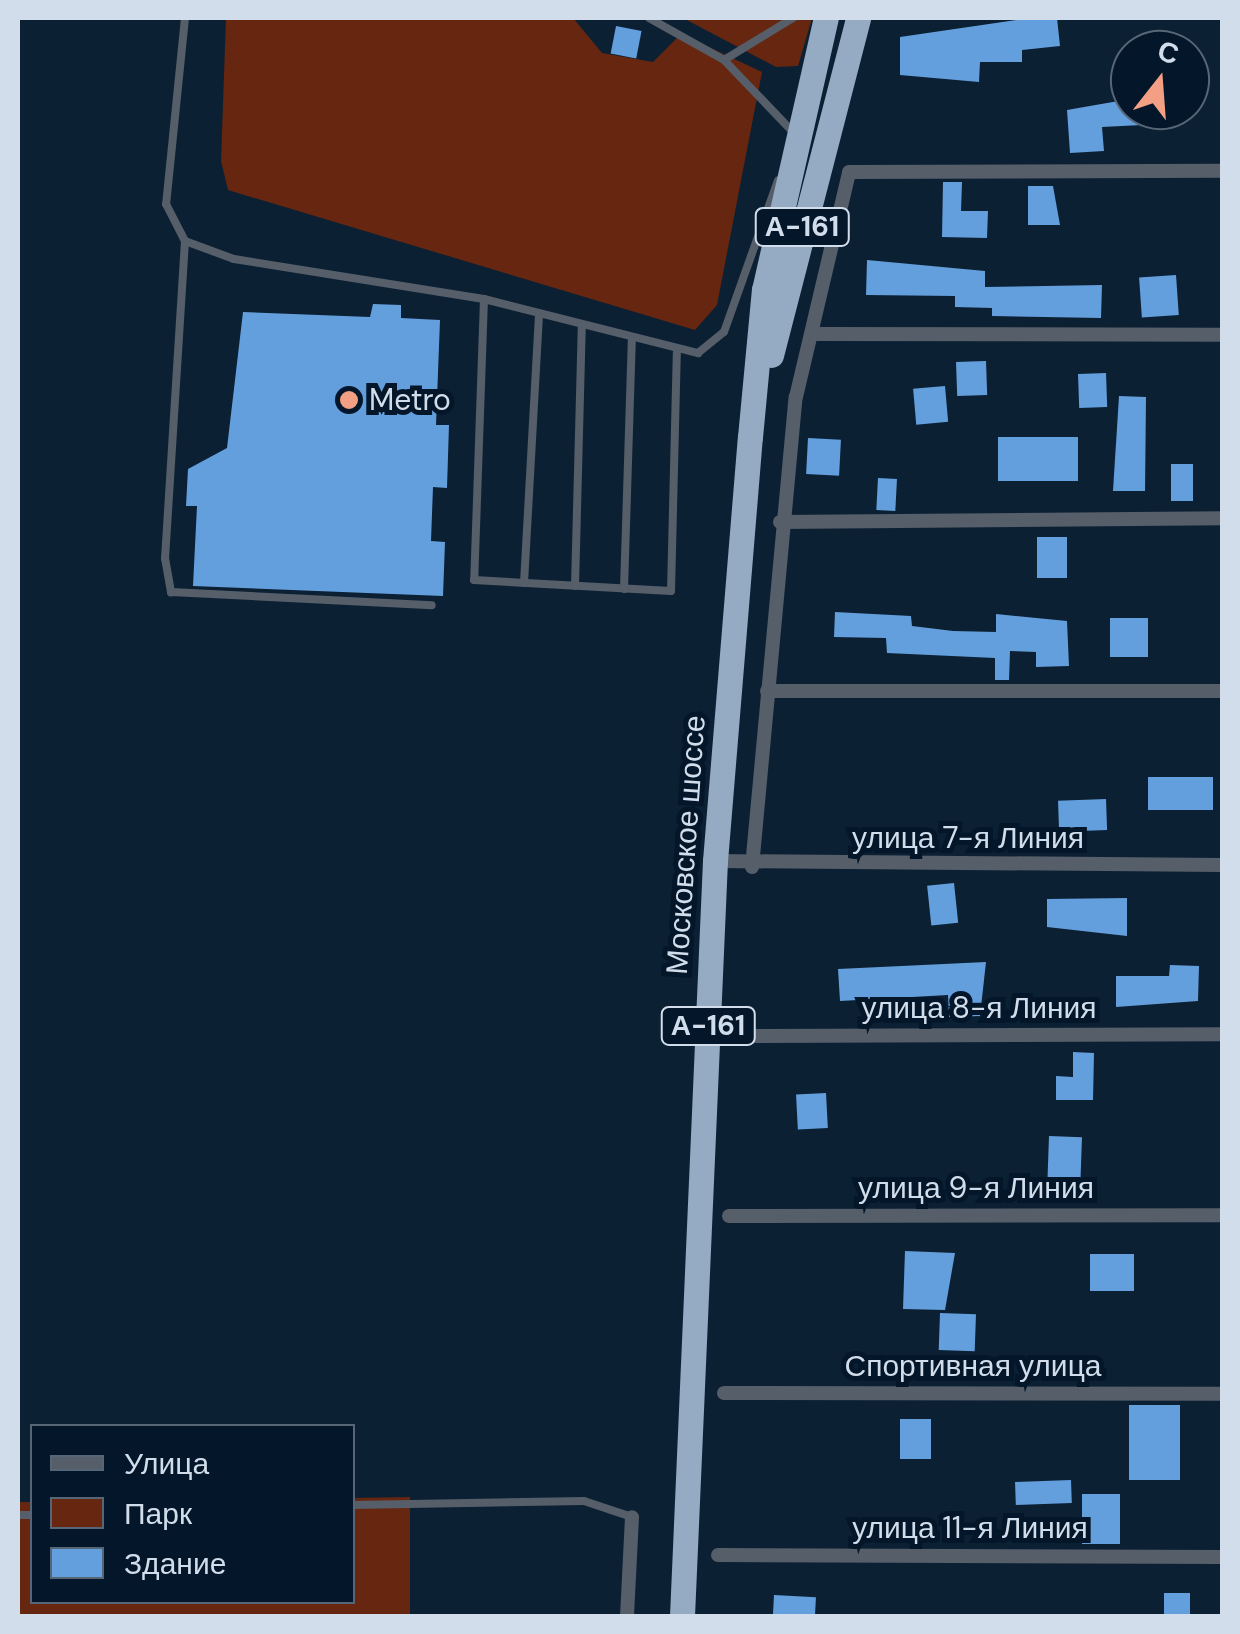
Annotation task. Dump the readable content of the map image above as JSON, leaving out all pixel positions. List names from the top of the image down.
{
  "streets": {
    "highway": ["А-161", "Московское шоссе"],
    "street": [
      "улица 7-я Линия",
      "улица 8-я Линия",
      "улица 9-я Линия",
      "Спортивная улица",
      "улица 11-я Линия"
    ]
  },
  "crossings": [
    ["А-161", "Московское шоссе"],
    ["улица 7-я Линия", "Московское шоссе"]
  ],
  "places": ["Metro"],
  "legend": ["Улица", "Парк", "Здание"],
  "north": "top"
}
